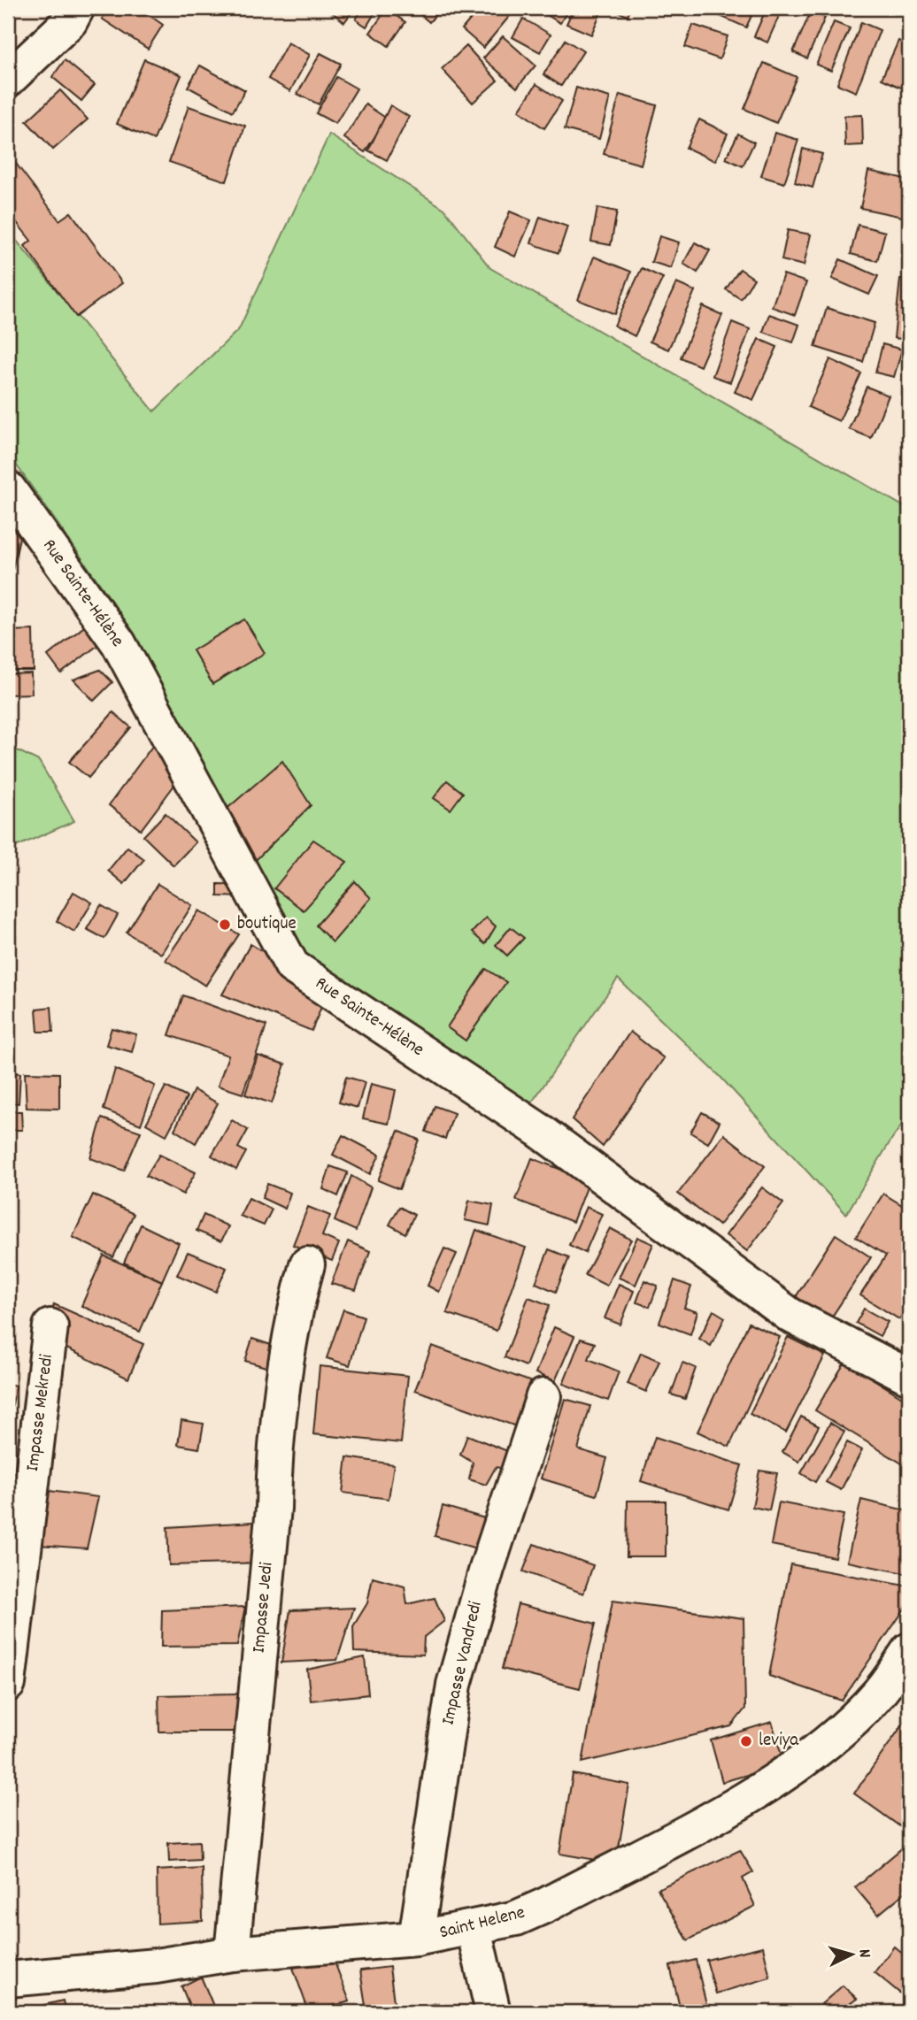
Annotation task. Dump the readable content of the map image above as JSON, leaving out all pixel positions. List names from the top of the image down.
{
  "streets": {
    "street": [
      "Rue Sainte-Hélène",
      "Impasse Mekredi",
      "Impasse Jedi",
      "Impasse Vandredi",
      "Saint Helene"
    ]
  },
  "crossings": [
    ["Impasse Jedi", "Saint Helene"],
    ["Impasse Vandredi", "Saint Helene"]
  ],
  "places": ["boutique", "leviya"],
  "north": "right"
}
